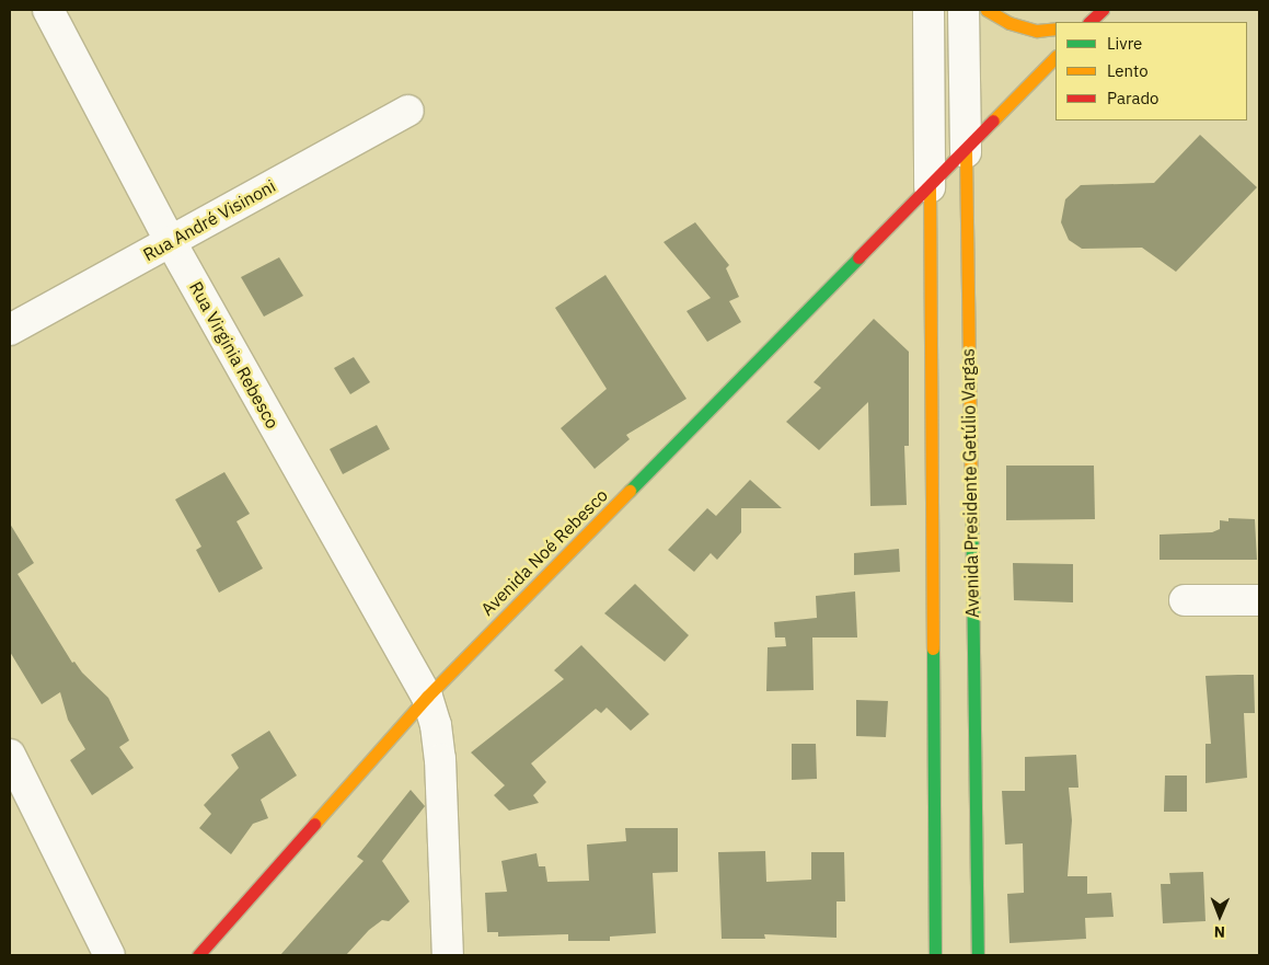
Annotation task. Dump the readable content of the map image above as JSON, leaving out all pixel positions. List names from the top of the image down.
{
  "streets": {
    "main road": ["Avenida Presidente Getúlio Vargas", "Avenida Noé Rebesco"],
    "street": ["Rua André Visinoni", "Rua Virginia Rebesco"]
  },
  "crossings": [
    ["Rua André Visinoni", "Rua Virginia Rebesco"],
    ["Rua Virginia Rebesco", "Avenida Noé Rebesco"],
    ["Avenida Presidente Getúlio Vargas", "Avenida Noé Rebesco"]
  ],
  "legend": ["Livre", "Lento", "Parado"],
  "north": "bottom"
}
